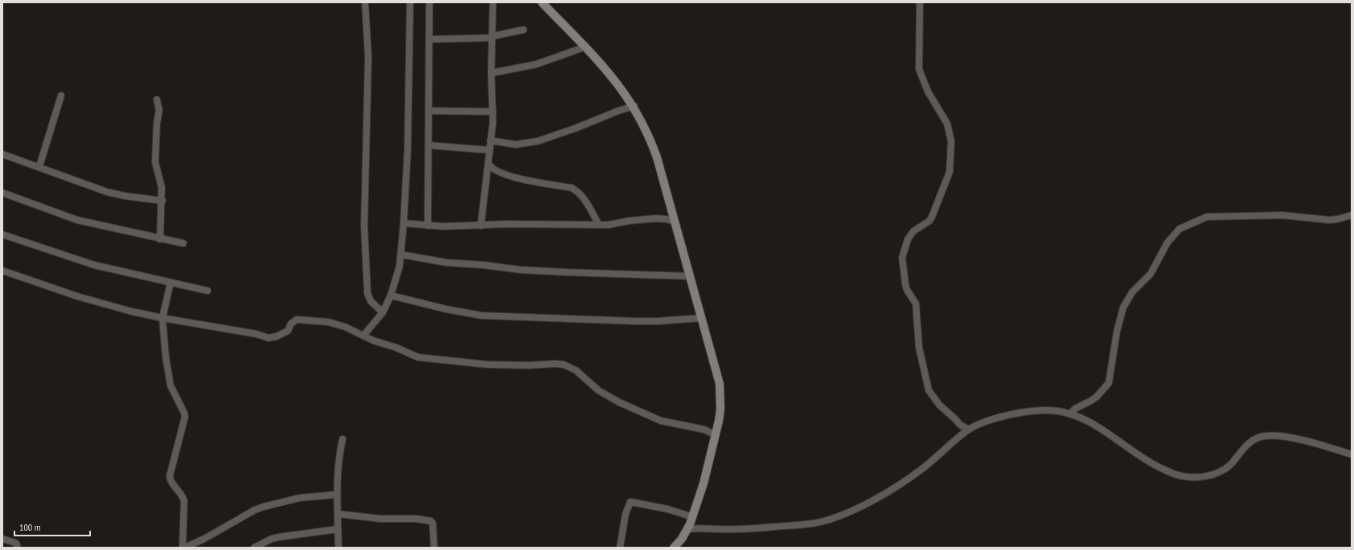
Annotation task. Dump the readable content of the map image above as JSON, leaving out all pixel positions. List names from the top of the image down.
{
  "scale_bar": "100 m"
}
